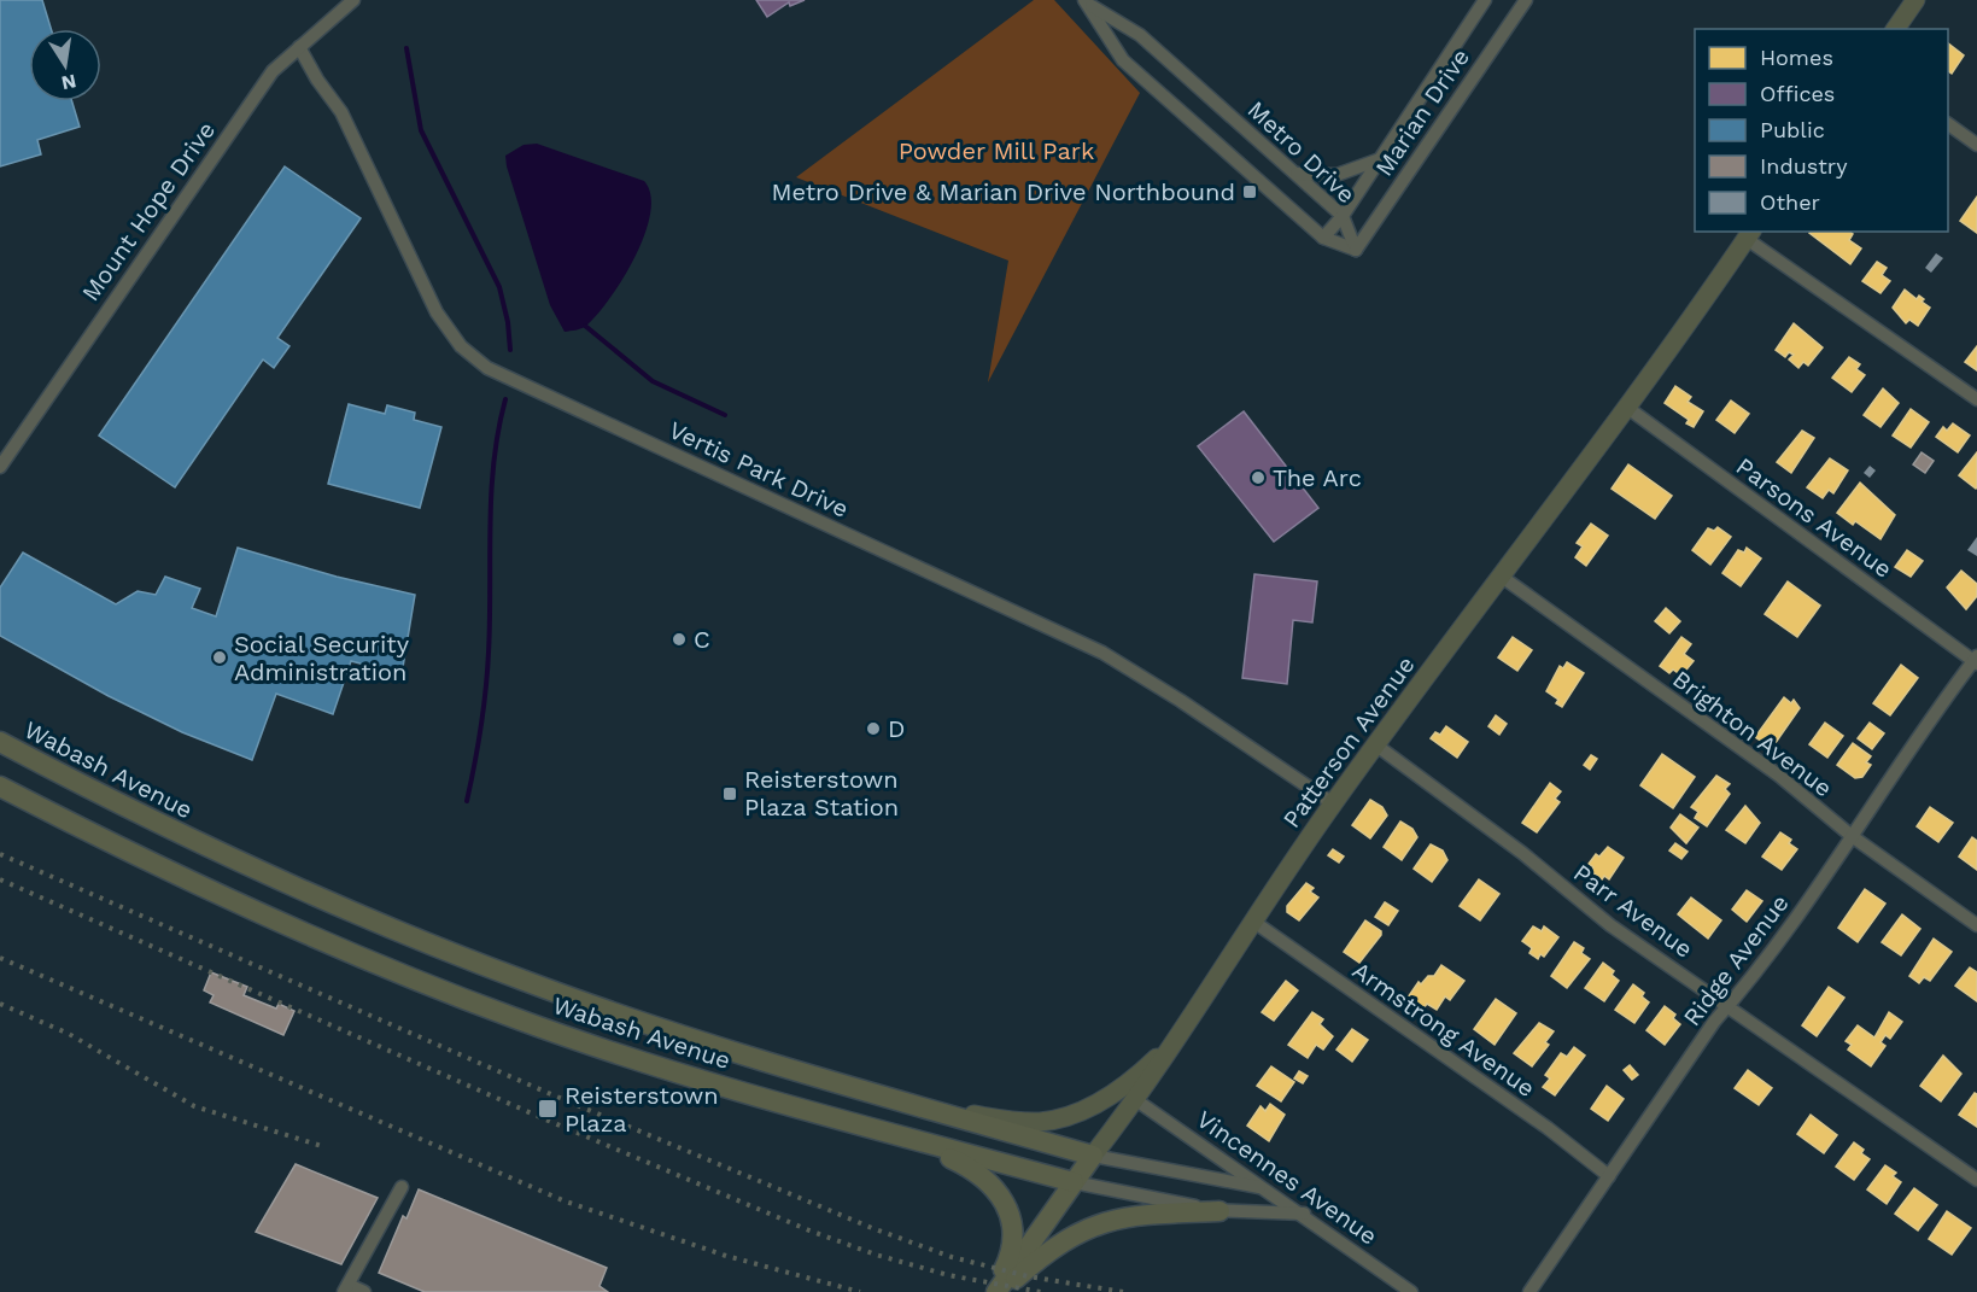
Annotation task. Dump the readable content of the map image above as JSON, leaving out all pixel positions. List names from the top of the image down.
{
  "streets": {
    "main road": ["Patterson Avenue", "Wabash Avenue"],
    "street": [
      "Marian Drive",
      "Metro Drive",
      "Mount Hope Drive",
      "Vertis Park Drive",
      "Parsons Avenue",
      "Brighton Avenue",
      "Parr Avenue",
      "Ridge Avenue",
      "Armstrong Avenue",
      "Vincennes Avenue"
    ]
  },
  "crossings": [
    ["Marian Drive", "Metro Drive"],
    ["Mount Hope Drive", "Vertis Park Drive"],
    ["Vertis Park Drive", "Patterson Avenue"],
    ["Parsons Avenue", "Patterson Avenue"],
    ["Parsons Avenue", "Ridge Avenue"],
    ["Brighton Avenue", "Patterson Avenue"],
    ["Brighton Avenue", "Ridge Avenue"],
    ["Patterson Avenue", "Wabash Avenue"],
    ["Patterson Avenue", "Parr Avenue"],
    ["Patterson Avenue", "Armstrong Avenue"],
    ["Patterson Avenue", "Vincennes Avenue"],
    ["Wabash Avenue", "Vincennes Avenue"],
    ["Parr Avenue", "Ridge Avenue"],
    ["Ridge Avenue", "Armstrong Avenue"]
  ],
  "parks": ["Powder Mill Park"],
  "places": {
    "transit": ["Metro Drive & Marian Drive Northbound", "Reisterstown Plaza Station", "Reisterstown Plaza"],
    "other": [
      "The Arc",
      "C",
      "Social Security Administration",
      "D"
    ]
  },
  "legend": [
    "Homes",
    "Offices",
    "Public",
    "Industry",
    "Other"
  ],
  "north": "bottom"
}
